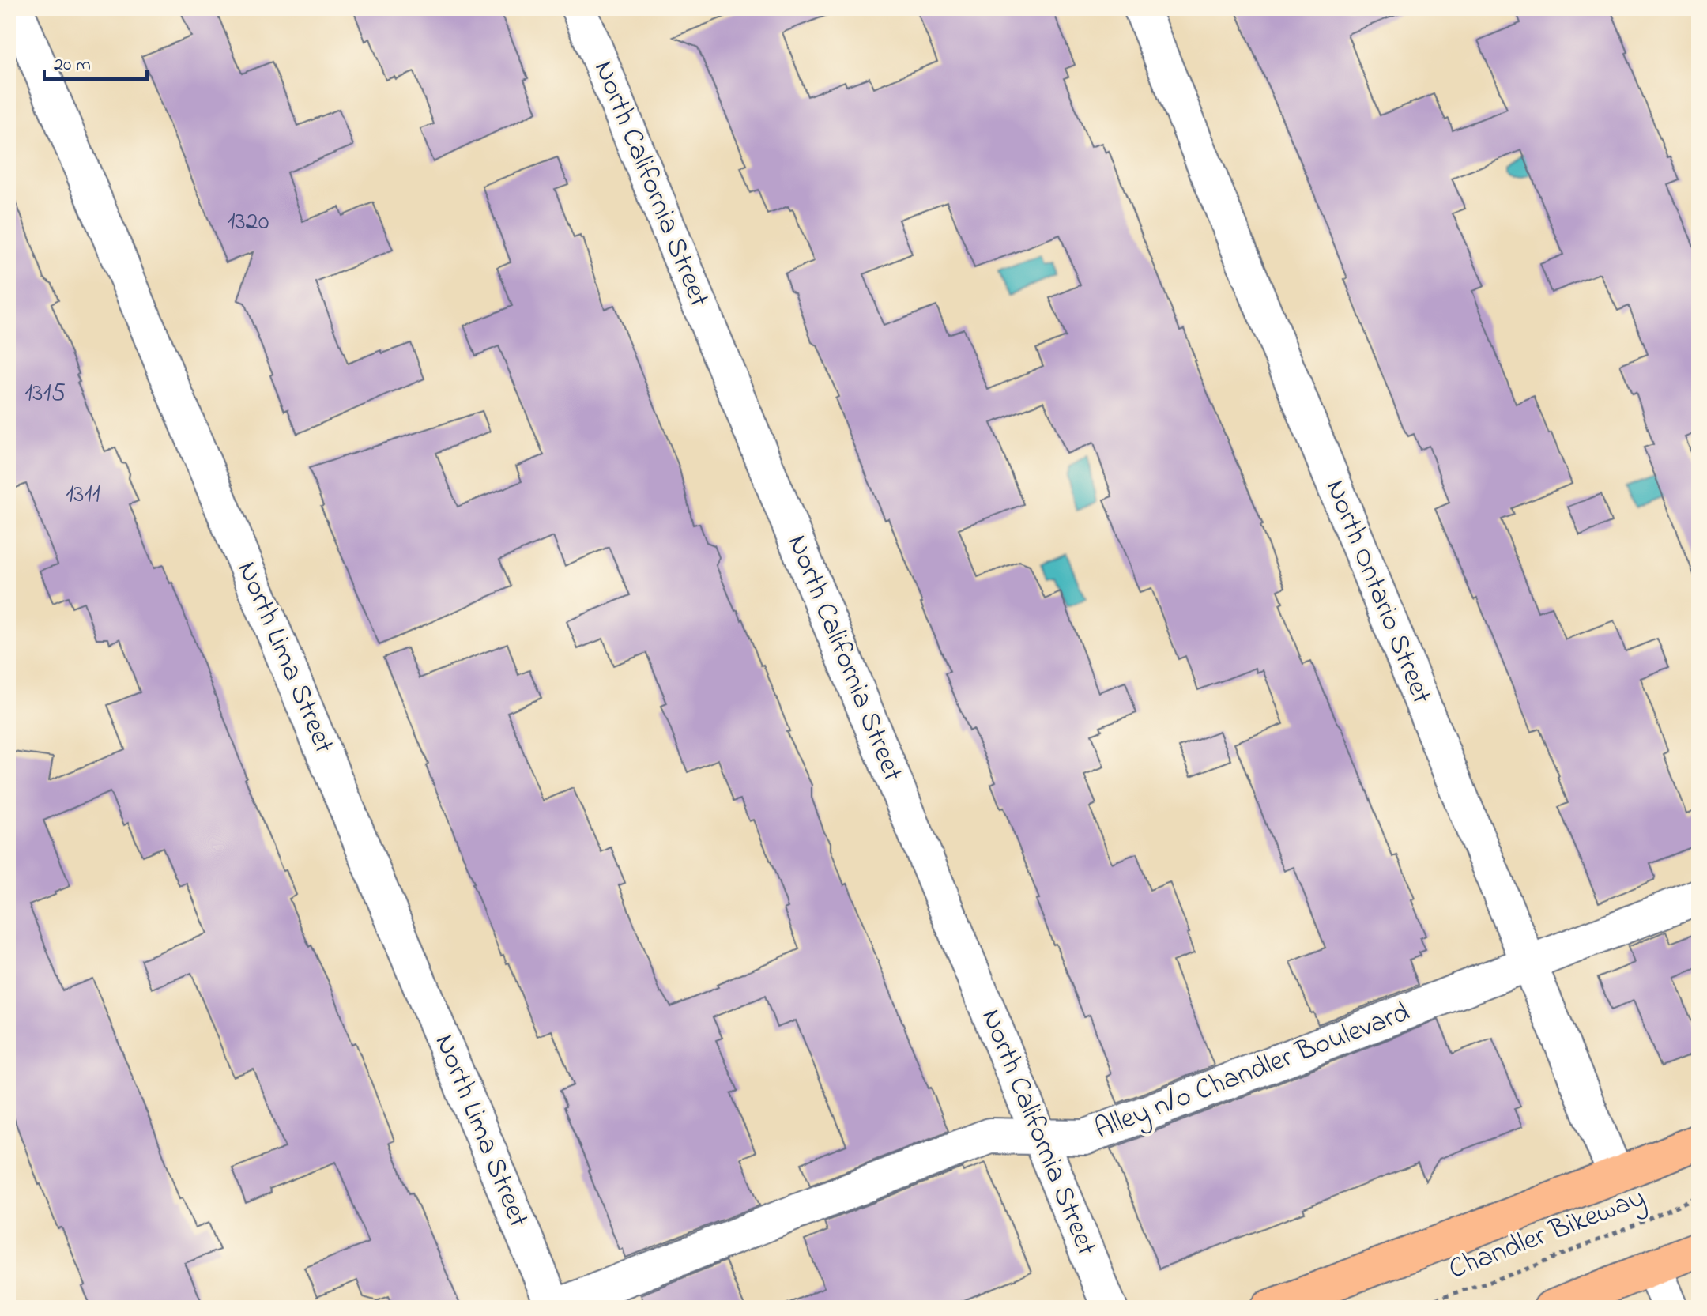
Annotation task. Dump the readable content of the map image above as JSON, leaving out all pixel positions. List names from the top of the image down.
{
  "streets": {
    "street": [
      "North California Street",
      "North Ontario Street",
      "North Lima Street",
      "Alley n/o Chandler Boulevard"
    ],
    "path": ["Chandler Bikeway"]
  },
  "crossings": [
    ["North California Street", "Alley n/o Chandler Boulevard"],
    ["North Ontario Street", "Alley n/o Chandler Boulevard"],
    ["North Lima Street", "Alley n/o Chandler Boulevard"]
  ],
  "house_numbers": ["1320", "1315", "1311"],
  "scale_bar": "20 m"
}
